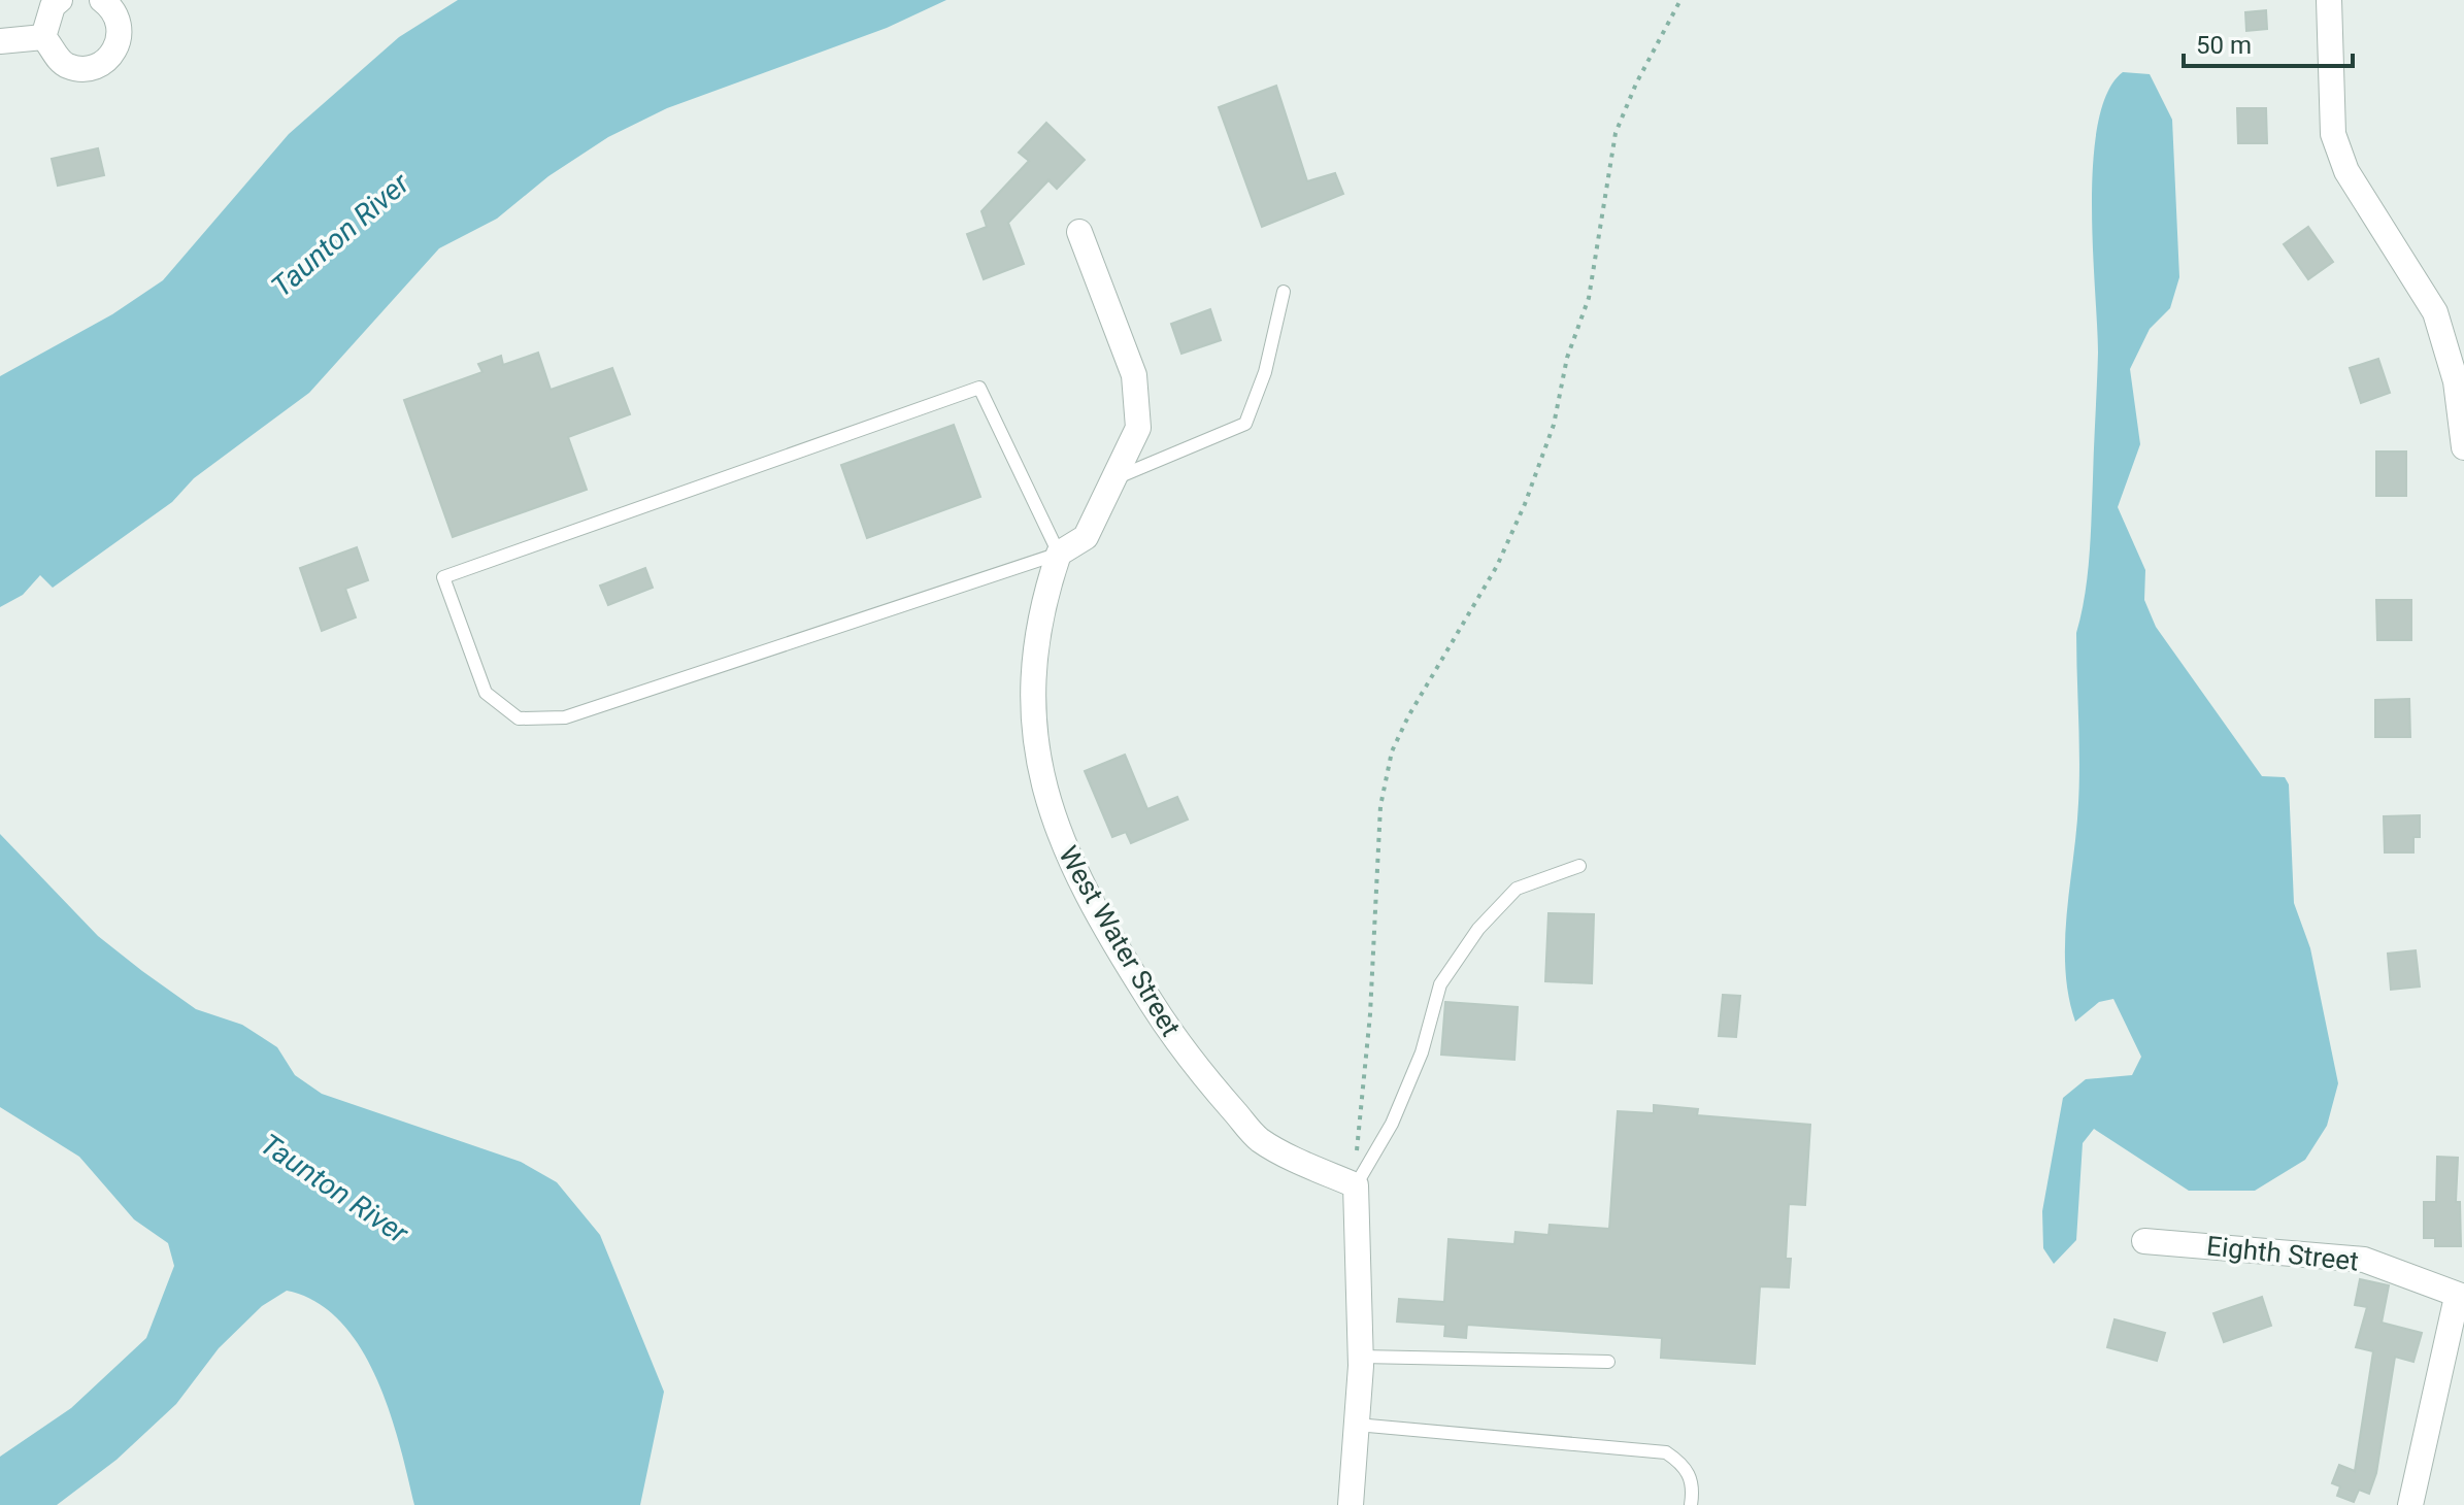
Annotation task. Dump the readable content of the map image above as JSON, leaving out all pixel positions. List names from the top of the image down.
{
  "streets": {
    "street": ["West Water Street", "Eighth Street"]
  },
  "water": ["Taunton River"],
  "scale_bar": "50 m"
}
